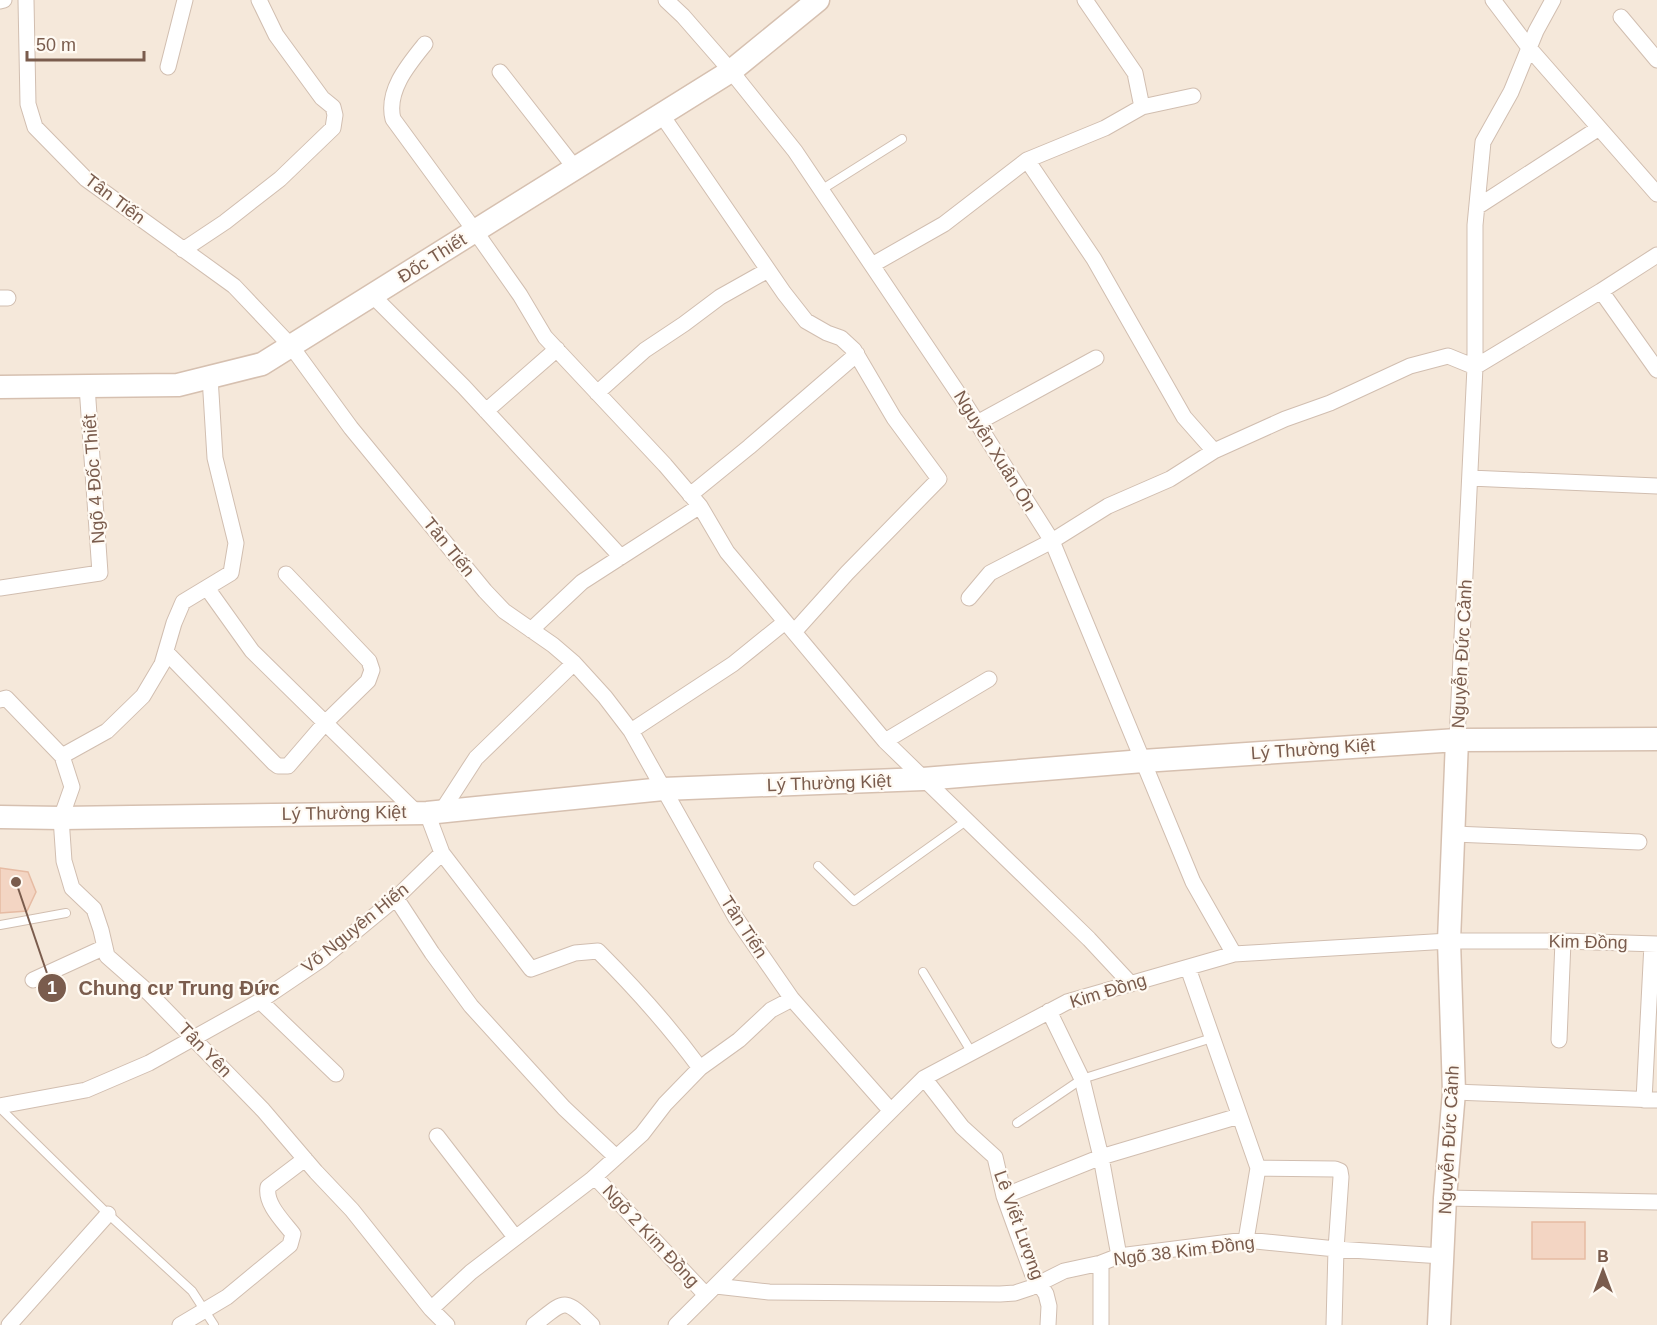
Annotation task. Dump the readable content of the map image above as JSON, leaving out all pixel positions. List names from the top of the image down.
{
  "streets": {
    "street": [
      "Tân Tiến",
      "Đốc Thiết",
      "Nguyễn Xuân Ôn",
      "Ngõ 4 Đốc Thiết",
      "Nguyễn Đức Cảnh",
      "Lý Thường Kiệt",
      "Võ Nguyên Hiến",
      "Kim Đồng",
      "Tân Yên",
      "Lê Viết Lượng",
      "Ngõ 2 Kim Đồng",
      "Ngõ 38 Kim Đồng"
    ]
  },
  "crossings": [
    ["Tân Tiến", "Đốc Thiết"],
    ["Tân Tiến", "Lý Thường Kiệt"],
    ["Tân Tiến", "Kim Đồng"],
    ["Đốc Thiết", "Nguyễn Xuân Ôn"],
    ["Đốc Thiết", "Ngõ 4 Đốc Thiết"],
    ["Nguyễn Xuân Ôn", "Lý Thường Kiệt"],
    ["Nguyễn Xuân Ôn", "Kim Đồng"],
    ["Nguyễn Đức Cảnh", "Lý Thường Kiệt"],
    ["Nguyễn Đức Cảnh", "Kim Đồng"],
    ["Nguyễn Đức Cảnh", "Ngõ 38 Kim Đồng"],
    ["Lý Thường Kiệt", "Tân Yên"],
    ["Võ Nguyên Hiến", "Tân Yên"],
    ["Kim Đồng", "Lê Viết Lượng"],
    ["Kim Đồng", "Ngõ 2 Kim Đồng"],
    ["Kim Đồng", "Ngõ 38 Kim Đồng"],
    ["Lê Viết Lượng", "Ngõ 38 Kim Đồng"],
    ["Ngõ 2 Kim Đồng", "Ngõ 38 Kim Đồng"]
  ],
  "places": ["Chung cư Trung Đức"],
  "scale_bar": "50 m",
  "north": "top"
}
